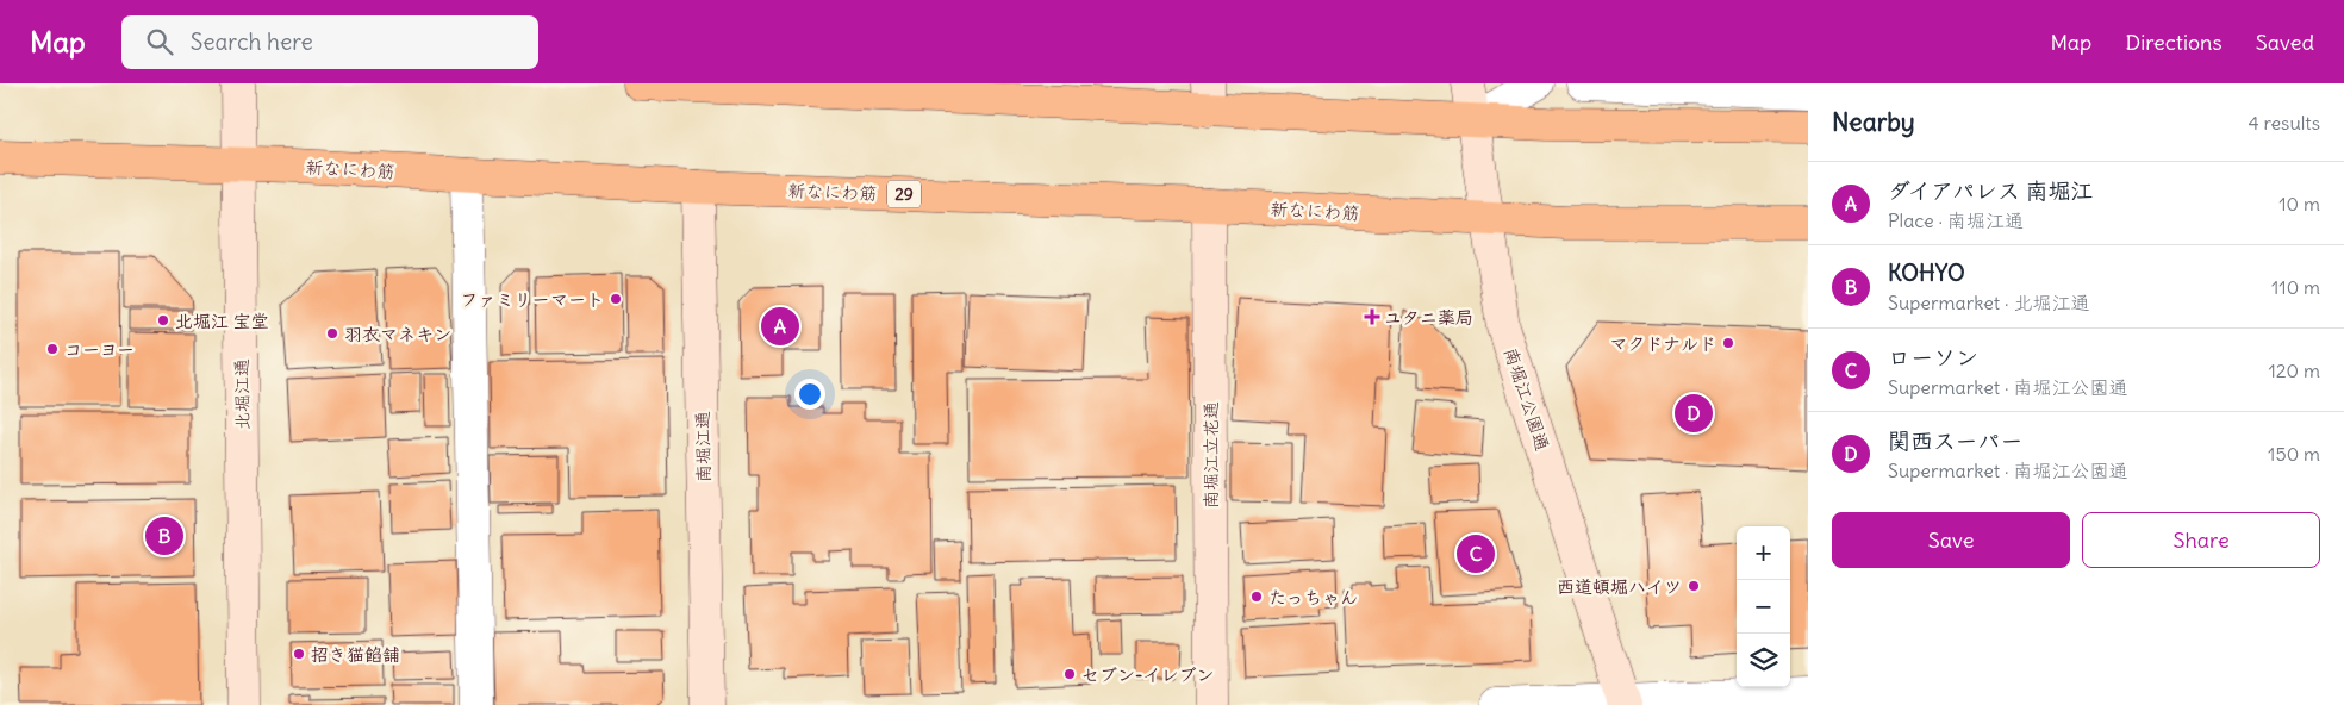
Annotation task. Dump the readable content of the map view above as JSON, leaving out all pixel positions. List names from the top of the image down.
{
  "streets": {
    "main road": ["新なにわ筋", "29"],
    "street": [
      "北堀江通",
      "南堀江公園通",
      "南堀江通",
      "南堀江立花通"
    ]
  },
  "crossings": [
    ["新なにわ筋", "北堀江通"],
    ["新なにわ筋", "南堀江公園通"],
    ["新なにわ筋", "南堀江通"],
    ["新なにわ筋", "南堀江立花通"]
  ],
  "places": {
    "other": [
      "ファミリーマート",
      "北堀江 宝堂",
      "羽衣マネキン",
      "マクドナルド",
      "コーヨー",
      "西道頓堀ハイツ",
      "たっちゃん",
      "招き猫餡舗",
      "セブン-イレブン"
    ],
    "health": ["ユタニ薬局"]
  },
  "page": {
    "header": "Map",
    "search": "Search here",
    "nav": ["Map", "Directions", "Saved"],
    "heading": ["Nearby", "4 results"],
    "list": [
      {
        "mark": "A",
        "name": "ダイアパレス 南堀江",
        "note": "Place · 南堀江通",
        "value": "10 m"
      },
      {
        "mark": "B",
        "name": "KOHYO",
        "note": "Supermarket · 北堀江通",
        "value": "110 m"
      },
      {
        "mark": "C",
        "name": "ローソン",
        "note": "Supermarket · 南堀江公園通",
        "value": "120 m"
      },
      {
        "mark": "D",
        "name": "関西スーパー",
        "note": "Supermarket · 南堀江公園通",
        "value": "150 m"
      }
    ],
    "pins": [
      "A",
      "D",
      "B",
      "C"
    ],
    "buttons": ["Save", "Share"],
    "map_buttons": ["+", "−"]
  }
}
